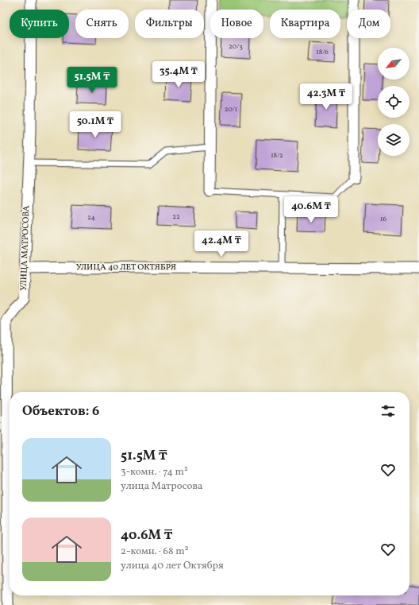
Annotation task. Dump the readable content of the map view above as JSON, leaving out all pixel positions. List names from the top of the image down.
{
  "streets": {
    "street": ["УЛИЦА МАТРОСОВА", "УЛИЦА 40 ЛЕТ ОКТЯБРЯ"]
  },
  "crossings": [
    ["УЛИЦА МАТРОСОВА", "УЛИЦА 40 ЛЕТ ОКТЯБРЯ"]
  ],
  "house_numbers": [
    "20/3",
    "18/6",
    "20/1",
    "18/2",
    "22",
    "24",
    "16"
  ],
  "north": "bottom left",
  "page": {
    "chip": [
      "Купить",
      "Снять",
      "Фильтры",
      "Новое",
      "Квартира",
      "Дом"
    ],
    "price": [
      "35.4M ₸",
      "51.5M ₸",
      "42.3M ₸",
      "50.1M ₸",
      "40.6M ₸",
      "42.4M ₸"
    ],
    "heading": "Объектов: 6",
    "list": [
      {
        "name": "51.5M ₸",
        "note": "3-комн. · 74 m² · улица Матросова"
      },
      {
        "name": "40.6M ₸",
        "note": "2-комн. · 68 m² · улица 40 лет Октября"
      }
    ]
  }
}
